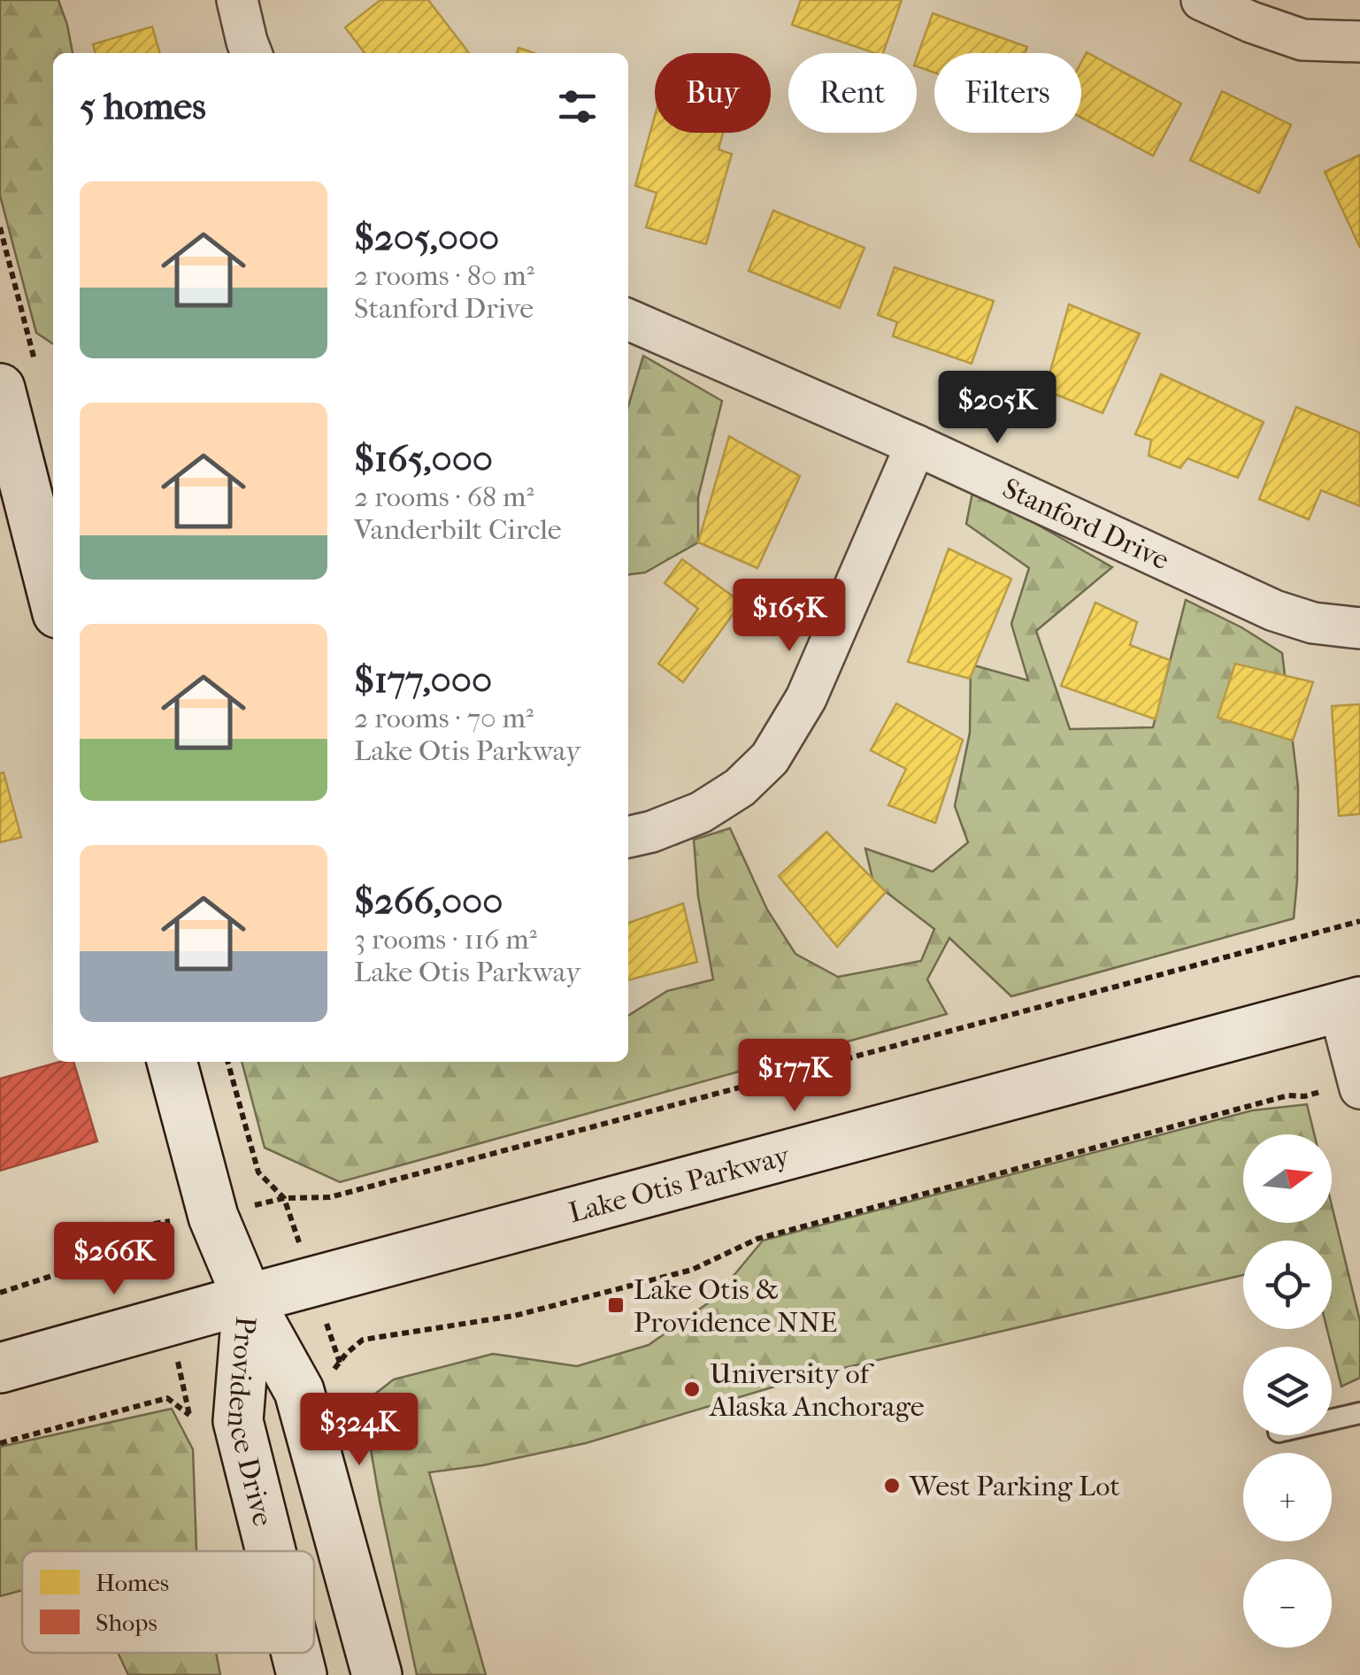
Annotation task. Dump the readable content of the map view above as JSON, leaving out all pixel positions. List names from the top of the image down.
{
  "streets": {
    "main road": ["Lake Otis Parkway", "Providence Drive"],
    "street": ["Stanford Drive"]
  },
  "crossings": [
    ["Lake Otis Parkway", "Providence Drive"]
  ],
  "places": {
    "transit": ["Lake Otis & Providence NNE"],
    "other": ["University of Alaska Anchorage", "West Parking Lot"]
  },
  "legend": ["Homes", "Shops"],
  "north": "right",
  "page": {
    "chip": ["Buy", "Rent", "Filters"],
    "heading": "5 homes",
    "list": [
      {
        "name": "$205,000",
        "note": "2 rooms · 80 m² · Stanford Drive"
      },
      {
        "name": "$165,000",
        "note": "2 rooms · 68 m² · Vanderbilt Circle"
      },
      {
        "name": "$177,000",
        "note": "2 rooms · 70 m² · Lake Otis Parkway"
      },
      {
        "name": "$266,000",
        "note": "3 rooms · 116 m² · Lake Otis Parkway"
      }
    ],
    "price": [
      "$205K",
      "$165K",
      "$177K",
      "$266K",
      "$324K"
    ],
    "map_buttons": ["+", "−"]
  }
}
